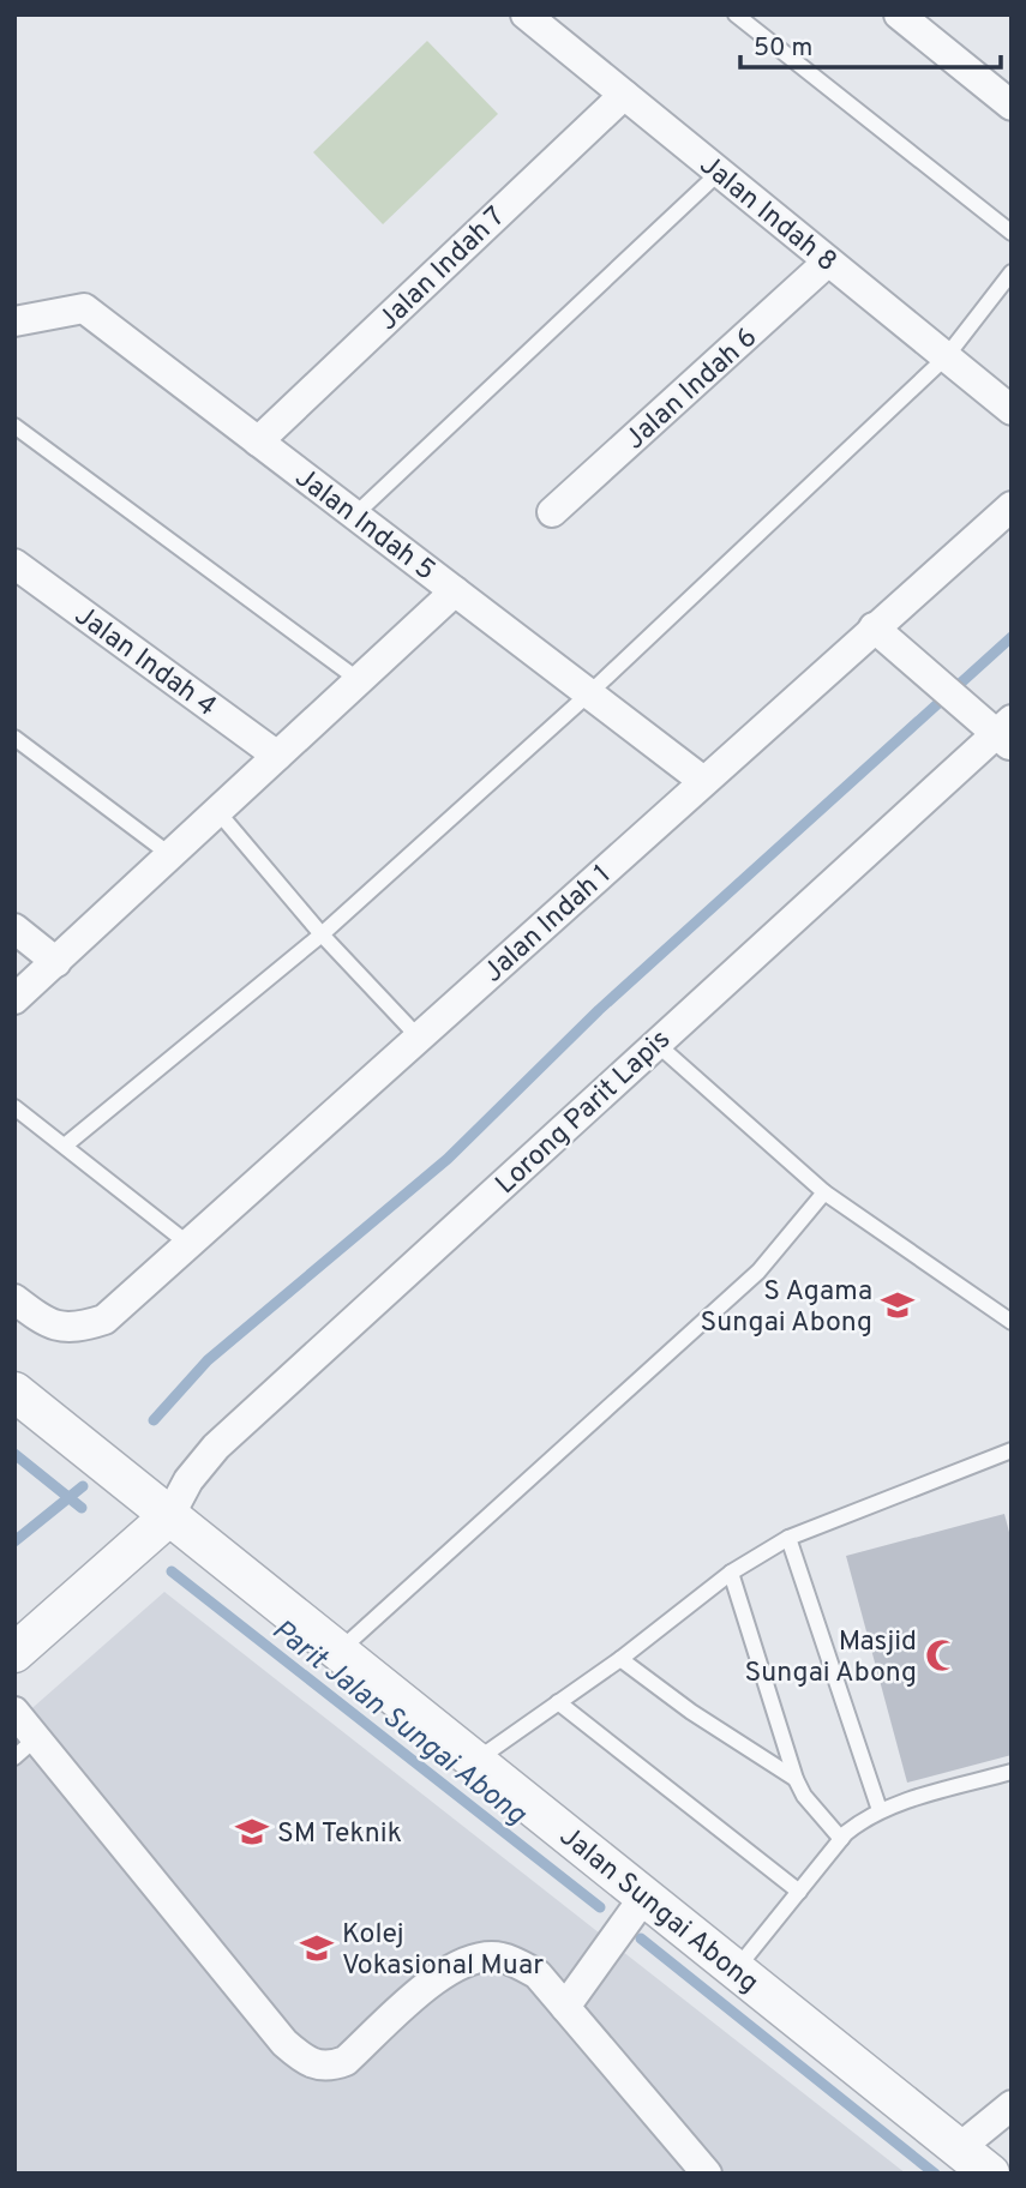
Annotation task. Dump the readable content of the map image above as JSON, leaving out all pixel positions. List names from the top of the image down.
{
  "streets": {
    "street": [
      "Jalan Indah 8",
      "Jalan Indah 7",
      "Jalan Indah 6",
      "Jalan Indah 5",
      "Jalan Indah 4",
      "Jalan Indah 1",
      "Lorong Parit Lapis",
      "Jalan Sungai Abong"
    ]
  },
  "crossings": [
    ["Jalan Indah 8", "Jalan Indah 7"],
    ["Jalan Indah 8", "Jalan Indah 6"],
    ["Jalan Indah 7", "Jalan Indah 5"],
    ["Jalan Indah 5", "Jalan Indah 1"],
    ["Lorong Parit Lapis", "Jalan Sungai Abong"]
  ],
  "water": ["Parit Jalan Sungai Abong"],
  "places": {
    "school or university": ["S Agama Sungai Abong", "SM Teknik", "Kolej Vokasional Muar"],
    "mosque": ["Masjid Sungai Abong"]
  },
  "scale_bar": "50 m"
}
